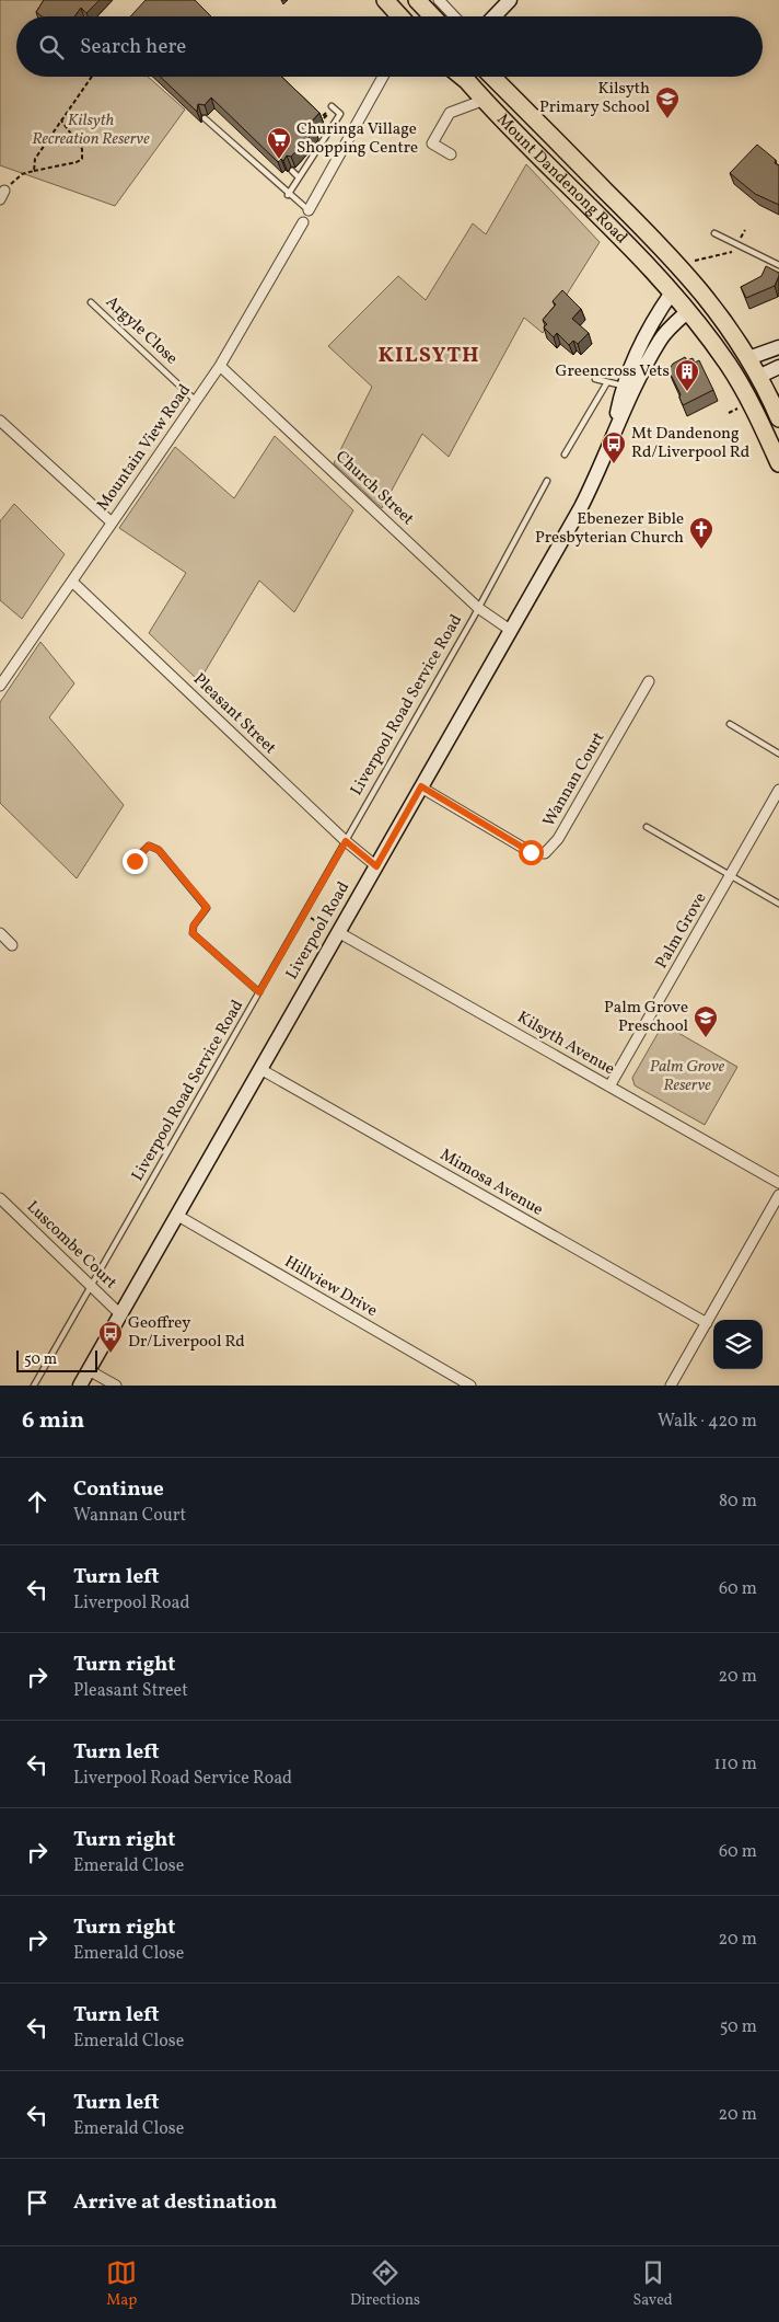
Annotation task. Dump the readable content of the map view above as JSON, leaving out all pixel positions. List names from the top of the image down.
{
  "streets": {
    "main road": ["Mount Dandenong Road", "Liverpool Road"],
    "street": [
      "Mountain View Road",
      "Church Street",
      "Pleasant Street",
      "Wannan Court",
      "Palm Grove",
      "Kilsyth Avenue",
      "Mimosa Avenue",
      "Luscombe Court",
      "Hillview Drive"
    ],
    "lane": ["Argyle Close", "Liverpool Road Service Road"]
  },
  "crossings": [
    ["Mount Dandenong Road", "Liverpool Road"],
    ["Argyle Close", "Mountain View Road"],
    ["Mountain View Road", "Church Street"],
    ["Mountain View Road", "Pleasant Street"],
    ["Church Street", "Liverpool Road Service Road"],
    ["Church Street", "Liverpool Road"],
    ["Liverpool Road Service Road", "Pleasant Street"],
    ["Liverpool Road Service Road", "Luscombe Court"],
    ["Pleasant Street", "Liverpool Road"],
    ["Wannan Court", "Liverpool Road"],
    ["Liverpool Road", "Kilsyth Avenue"],
    ["Liverpool Road", "Mimosa Avenue"],
    ["Liverpool Road", "Luscombe Court"],
    ["Liverpool Road", "Hillview Drive"],
    ["Palm Grove", "Kilsyth Avenue"]
  ],
  "districts": ["KILSYTH"],
  "parks": ["Kilsyth Recreation Reserve", "Palm Grove Reserve"],
  "places": {
    "school or university": ["Kilsyth Primary School", "Palm Grove Preschool"],
    "supermarket": ["Churinga Village Shopping Centre"],
    "building": ["Greencross Vets"],
    "bus stop": ["Mt Dandenong Rd/Liverpool Rd", "Geoffrey Dr/Liverpool Rd"],
    "church": ["Ebenezer Bible Presbyterian Church"]
  },
  "scale_bar": "50 m",
  "page": {
    "search": "Search here",
    "scale": "50 m",
    "heading": ["6 min", "Walk · 420 m"],
    "list": [
      ["Continue", "Wannan Court", "80 m"],
      ["Turn left", "Liverpool Road", "60 m"],
      ["Turn right", "Pleasant Street", "20 m"],
      ["Turn left", "Liverpool Road Service Road", "110 m"],
      ["Turn right", "Emerald Close", "60 m"],
      ["Turn right", "Emerald Close", "20 m"],
      ["Turn left", "Emerald Close", "50 m"],
      ["Turn left", "Emerald Close", "20 m"],
      "Arrive at destination"
    ],
    "nav": ["Map", "Directions", "Saved"]
  }
}
